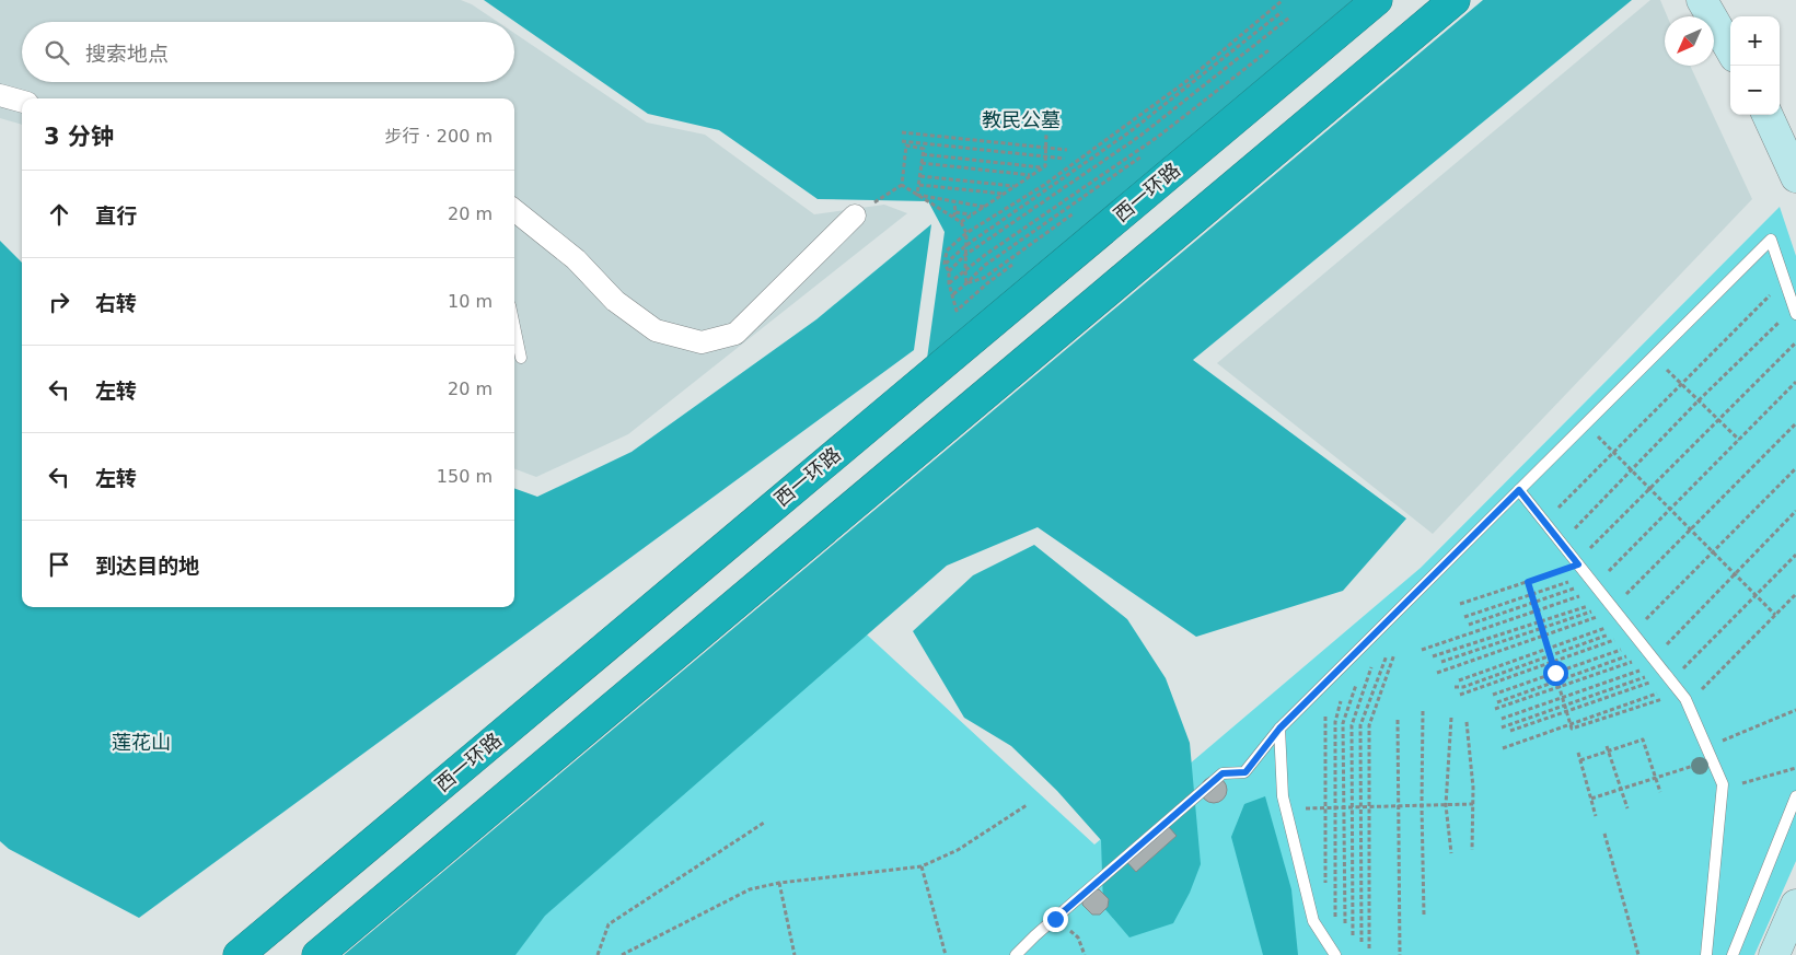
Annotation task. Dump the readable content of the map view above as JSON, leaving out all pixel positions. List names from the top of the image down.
{
  "streets": {
    "highway": ["西一环路"]
  },
  "parks": ["教民公墓", "莲花山"],
  "north": "bottom left",
  "page": {
    "map_buttons": ["+", "−"],
    "search": "搜索地点",
    "heading": ["3 分钟", "步行 · 200 m"],
    "list": [
      ["直行", "20 m"],
      ["右转", "10 m"],
      ["左转", "20 m"],
      ["左转", "150 m"],
      "到达目的地"
    ]
  }
}
